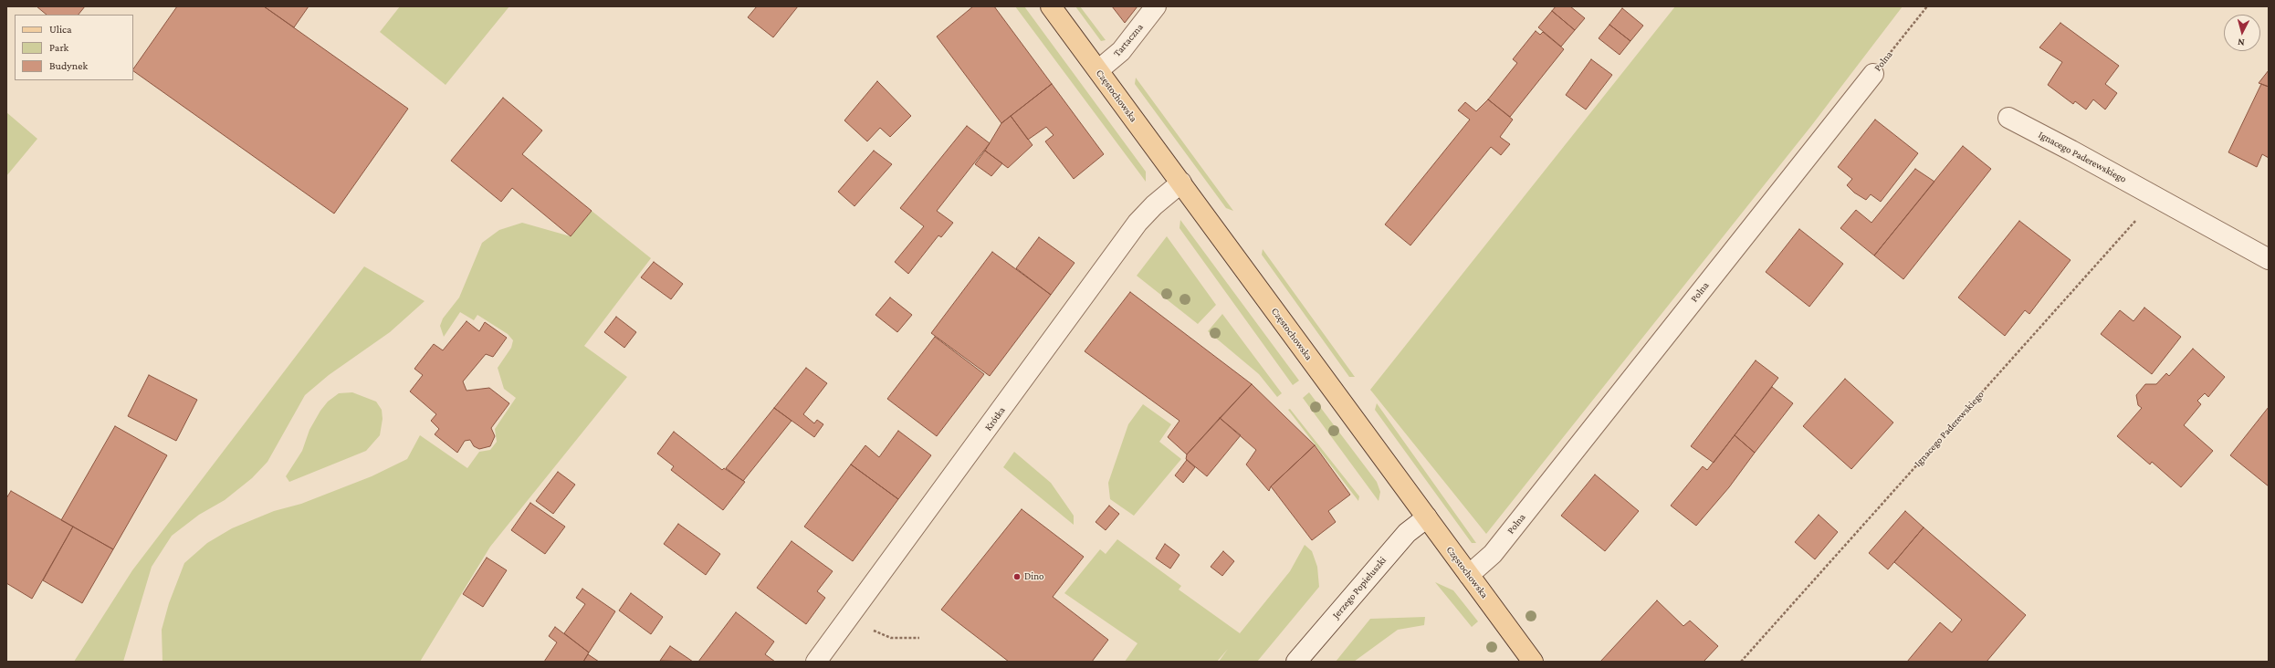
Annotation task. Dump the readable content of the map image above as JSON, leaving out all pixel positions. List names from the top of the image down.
{
  "streets": {
    "main road": ["Częstochowska"],
    "street": [
      "Tartaczna",
      "Polna",
      "Ignacego Paderewskiego",
      "Krótka",
      "Jerzego Popiełuszki"
    ]
  },
  "crossings": [
    ["Tartaczna", "Częstochowska"],
    ["Polna", "Częstochowska"],
    ["Częstochowska", "Krótka"],
    ["Częstochowska", "Jerzego Popiełuszki"]
  ],
  "places": ["Dino"],
  "legend": ["Ulica", "Park", "Budynek"],
  "north": "bottom"
}
